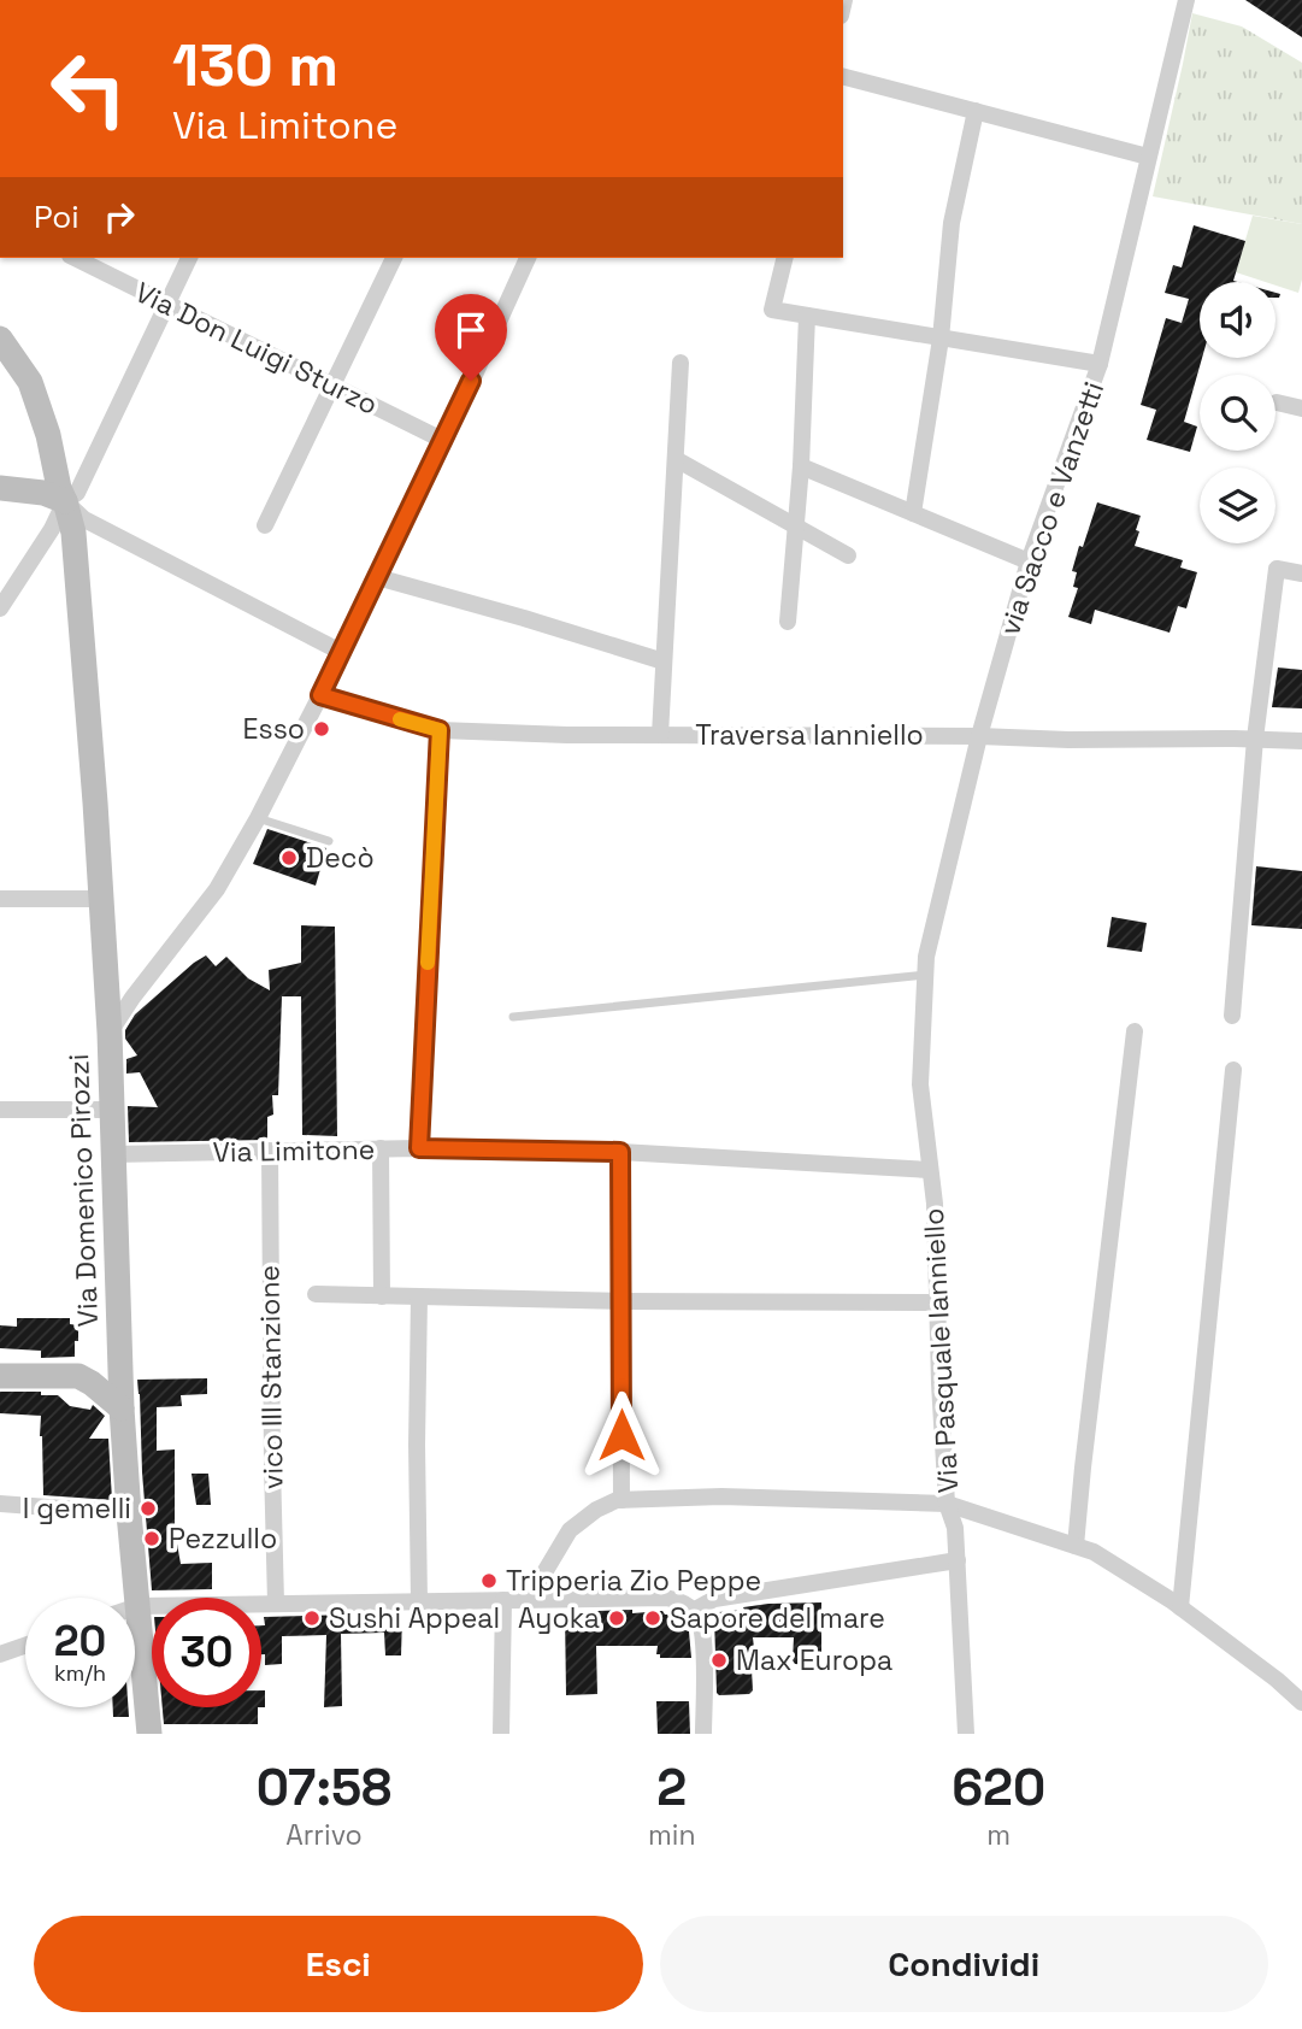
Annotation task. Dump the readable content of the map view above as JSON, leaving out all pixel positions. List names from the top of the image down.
{
  "streets": {
    "street": [
      "Via Don Luigi Sturzo",
      "via Sacco e Vanzetti",
      "Traversa Ianniello",
      "Via Limitone",
      "Via Domenico Pirozzi",
      "Via Pasquale Ianniello",
      "vico III Stanzione"
    ]
  },
  "crossings": [
    ["via Sacco e Vanzetti", "Traversa Ianniello"],
    ["via Sacco e Vanzetti", "Via Pasquale Ianniello"],
    ["Via Limitone", "Via Domenico Pirozzi"],
    ["Via Limitone", "Via Pasquale Ianniello"],
    ["Via Limitone", "vico III Stanzione"]
  ],
  "places": [
    "Esso",
    "Decò",
    "I gemelli",
    "Pezzullo",
    "Tripperia Zio Peppe",
    "Sushi Appeal",
    "Ayoka",
    "Sapore del mare",
    "Max Europa"
  ],
  "page": {
    "turn": ["130 m", "Via Limitone"],
    "then": "Poi",
    "speed": "20 km/h",
    "limit": "30",
    "eta": [
      "07:58",
      "Arrivo",
      "2",
      "min",
      "620",
      "m"
    ],
    "buttons": ["Esci", "Condividi"]
  }
}
